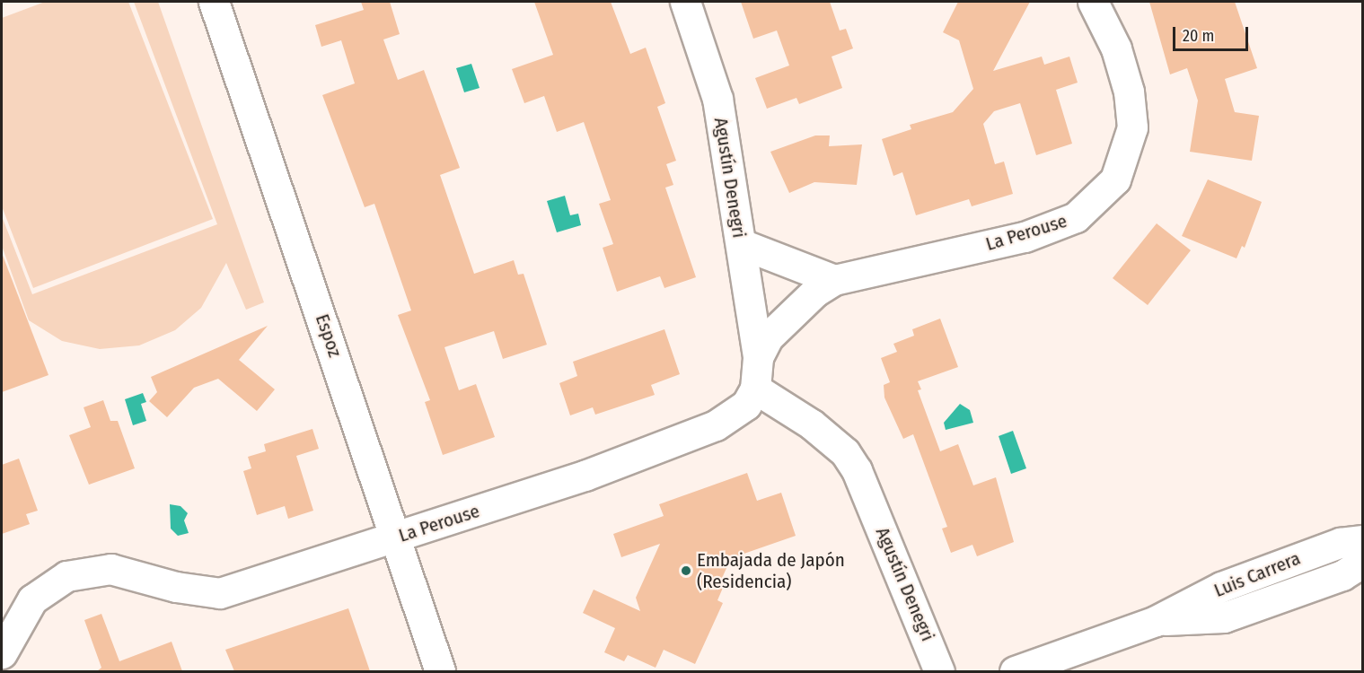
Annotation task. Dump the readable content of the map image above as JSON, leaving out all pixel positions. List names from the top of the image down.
{
  "streets": {
    "street": [
      "Agustín Denegri",
      "La Perouse",
      "Espoz",
      "Luis Carrera"
    ]
  },
  "crossings": [
    ["Agustín Denegri", "La Perouse"],
    ["La Perouse", "Espoz"]
  ],
  "places": ["Embajada de Japón (Residencia)"],
  "scale_bar": "20 m"
}
